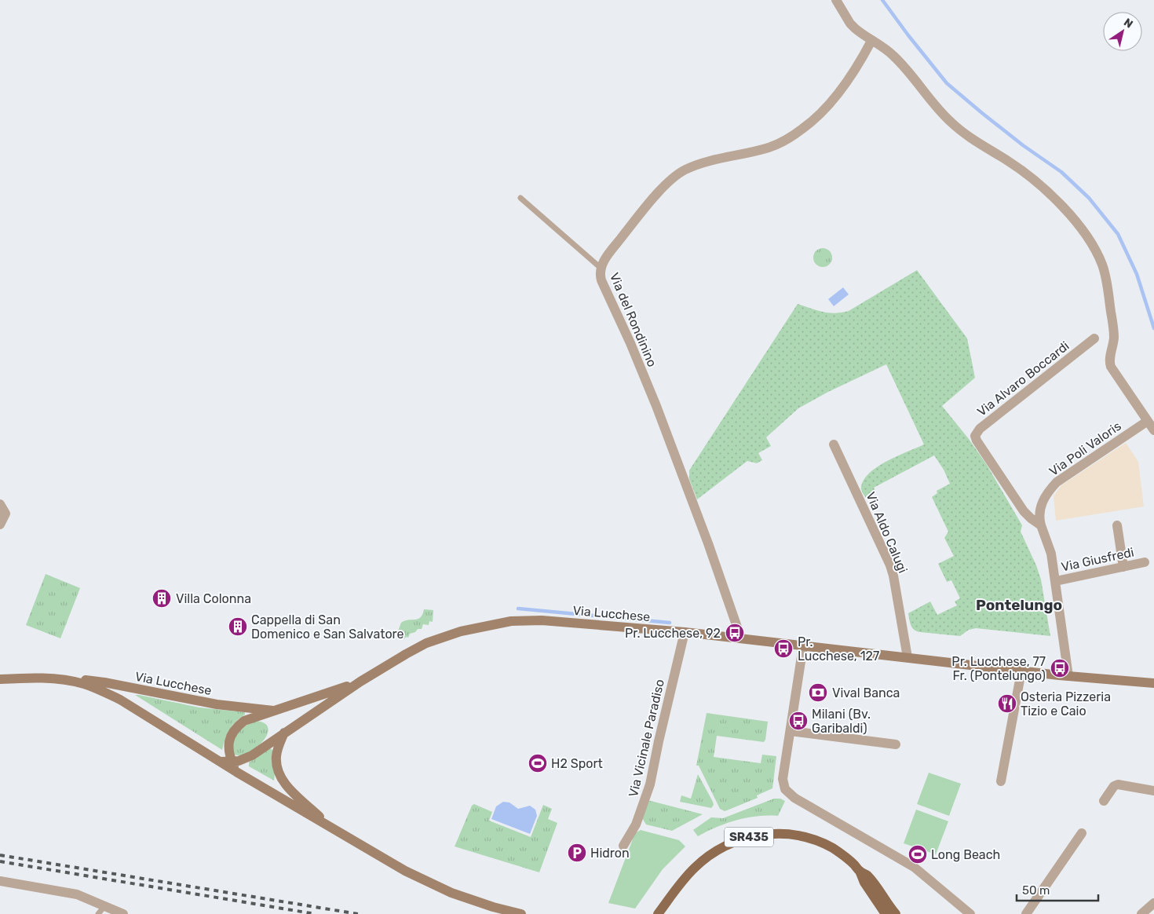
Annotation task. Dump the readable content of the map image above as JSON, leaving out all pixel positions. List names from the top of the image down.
{
  "streets": {
    "main road": ["SR435"],
    "street": [
      "Via del Rondinino",
      "Via Alvaro Boccardi",
      "Via Poli Valoris",
      "Via Aldo Calugi",
      "Via Giusfredi",
      "Via Lucchese",
      "Via Vicinale Paradiso"
    ]
  },
  "crossings": [
    ["Via del Rondinino", "Via Lucchese"],
    ["Via Alvaro Boccardi", "Via Poli Valoris"],
    ["Via Aldo Calugi", "Via Lucchese"],
    ["Via Lucchese", "Via Vicinale Paradiso"]
  ],
  "districts": ["Pontelungo"],
  "places": {
    "building": ["Villa Colonna", "Cappella di San Domenico e San Salvatore"],
    "bus stop": [
      "Pr. Lucchese, 92",
      "Pr. Lucchese, 127",
      "Pr. Lucchese, 77 Fr. (Pontelungo)",
      "Milani (Bv. Garibaldi)"
    ],
    "bank": ["Vival Banca"],
    "restaurant": ["Osteria Pizzeria Tizio e Caio"],
    "sports": ["H2 Sport", "Long Beach"],
    "parking": ["Hidron"]
  },
  "scale_bar": "50 m",
  "north": "top right"
}
